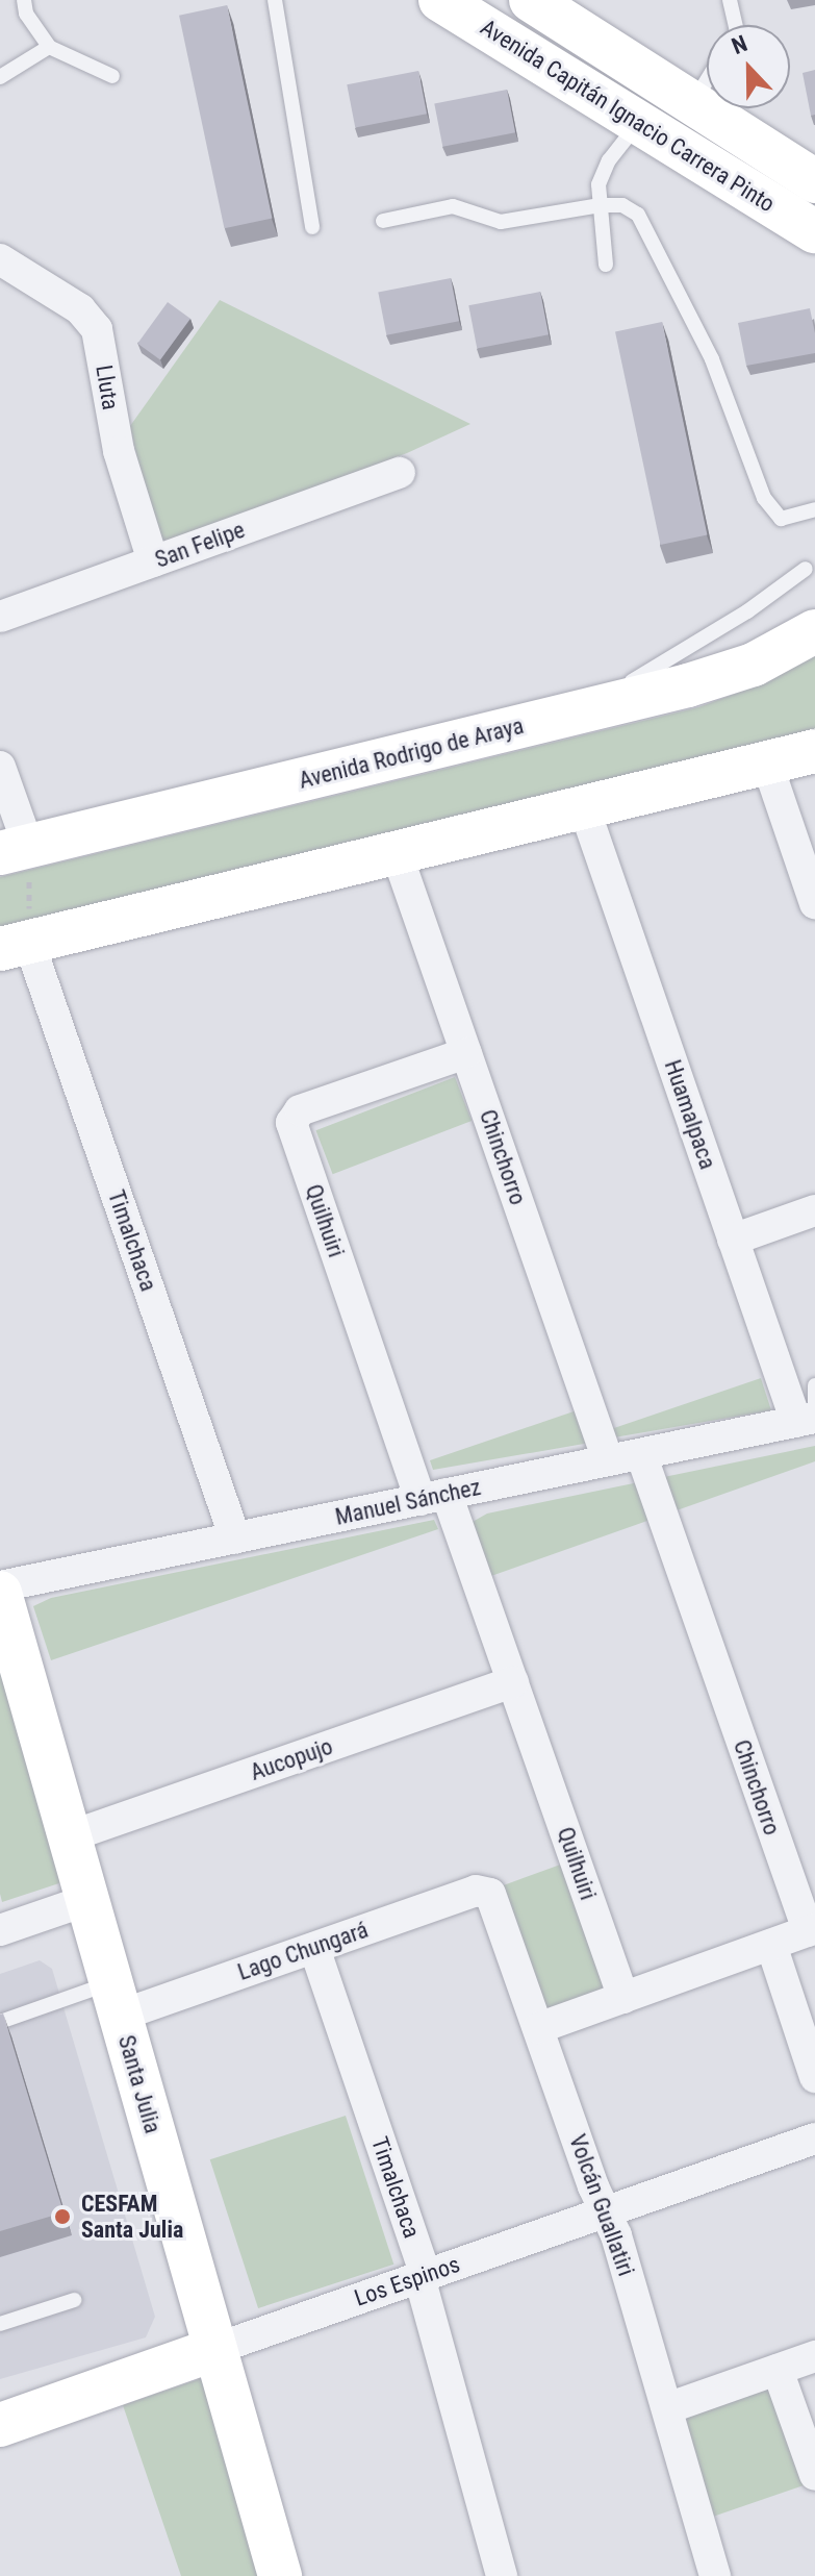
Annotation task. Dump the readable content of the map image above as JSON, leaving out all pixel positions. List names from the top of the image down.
{
  "streets": {
    "street": [
      "Avenida Capitán Ignacio Carrera Pinto",
      "Lluta",
      "San Felipe",
      "Avenida Rodrigo de Araya",
      "Huamalpaca",
      "Chinchorro",
      "Quilhuiri",
      "Timalchaca",
      "Manuel Sánchez",
      "Aucopujo",
      "Lago Chungará",
      "Santa Julia",
      "Volcán Guallatiri",
      "Los Espinos"
    ]
  },
  "crossings": [
    ["Lluta", "San Felipe"],
    ["Huamalpaca", "Manuel Sánchez"],
    ["Chinchorro", "Quilhuiri"],
    ["Chinchorro", "Manuel Sánchez"],
    ["Quilhuiri", "Manuel Sánchez"],
    ["Quilhuiri", "Aucopujo"],
    ["Timalchaca", "Manuel Sánchez"],
    ["Timalchaca", "Lago Chungará"],
    ["Timalchaca", "Los Espinos"],
    ["Manuel Sánchez", "Santa Julia"],
    ["Aucopujo", "Santa Julia"],
    ["Lago Chungará", "Santa Julia"],
    ["Lago Chungará", "Volcán Guallatiri"],
    ["Santa Julia", "Los Espinos"],
    ["Volcán Guallatiri", "Los Espinos"]
  ],
  "places": ["CESFAM Santa Julia"],
  "north": "top"
}
